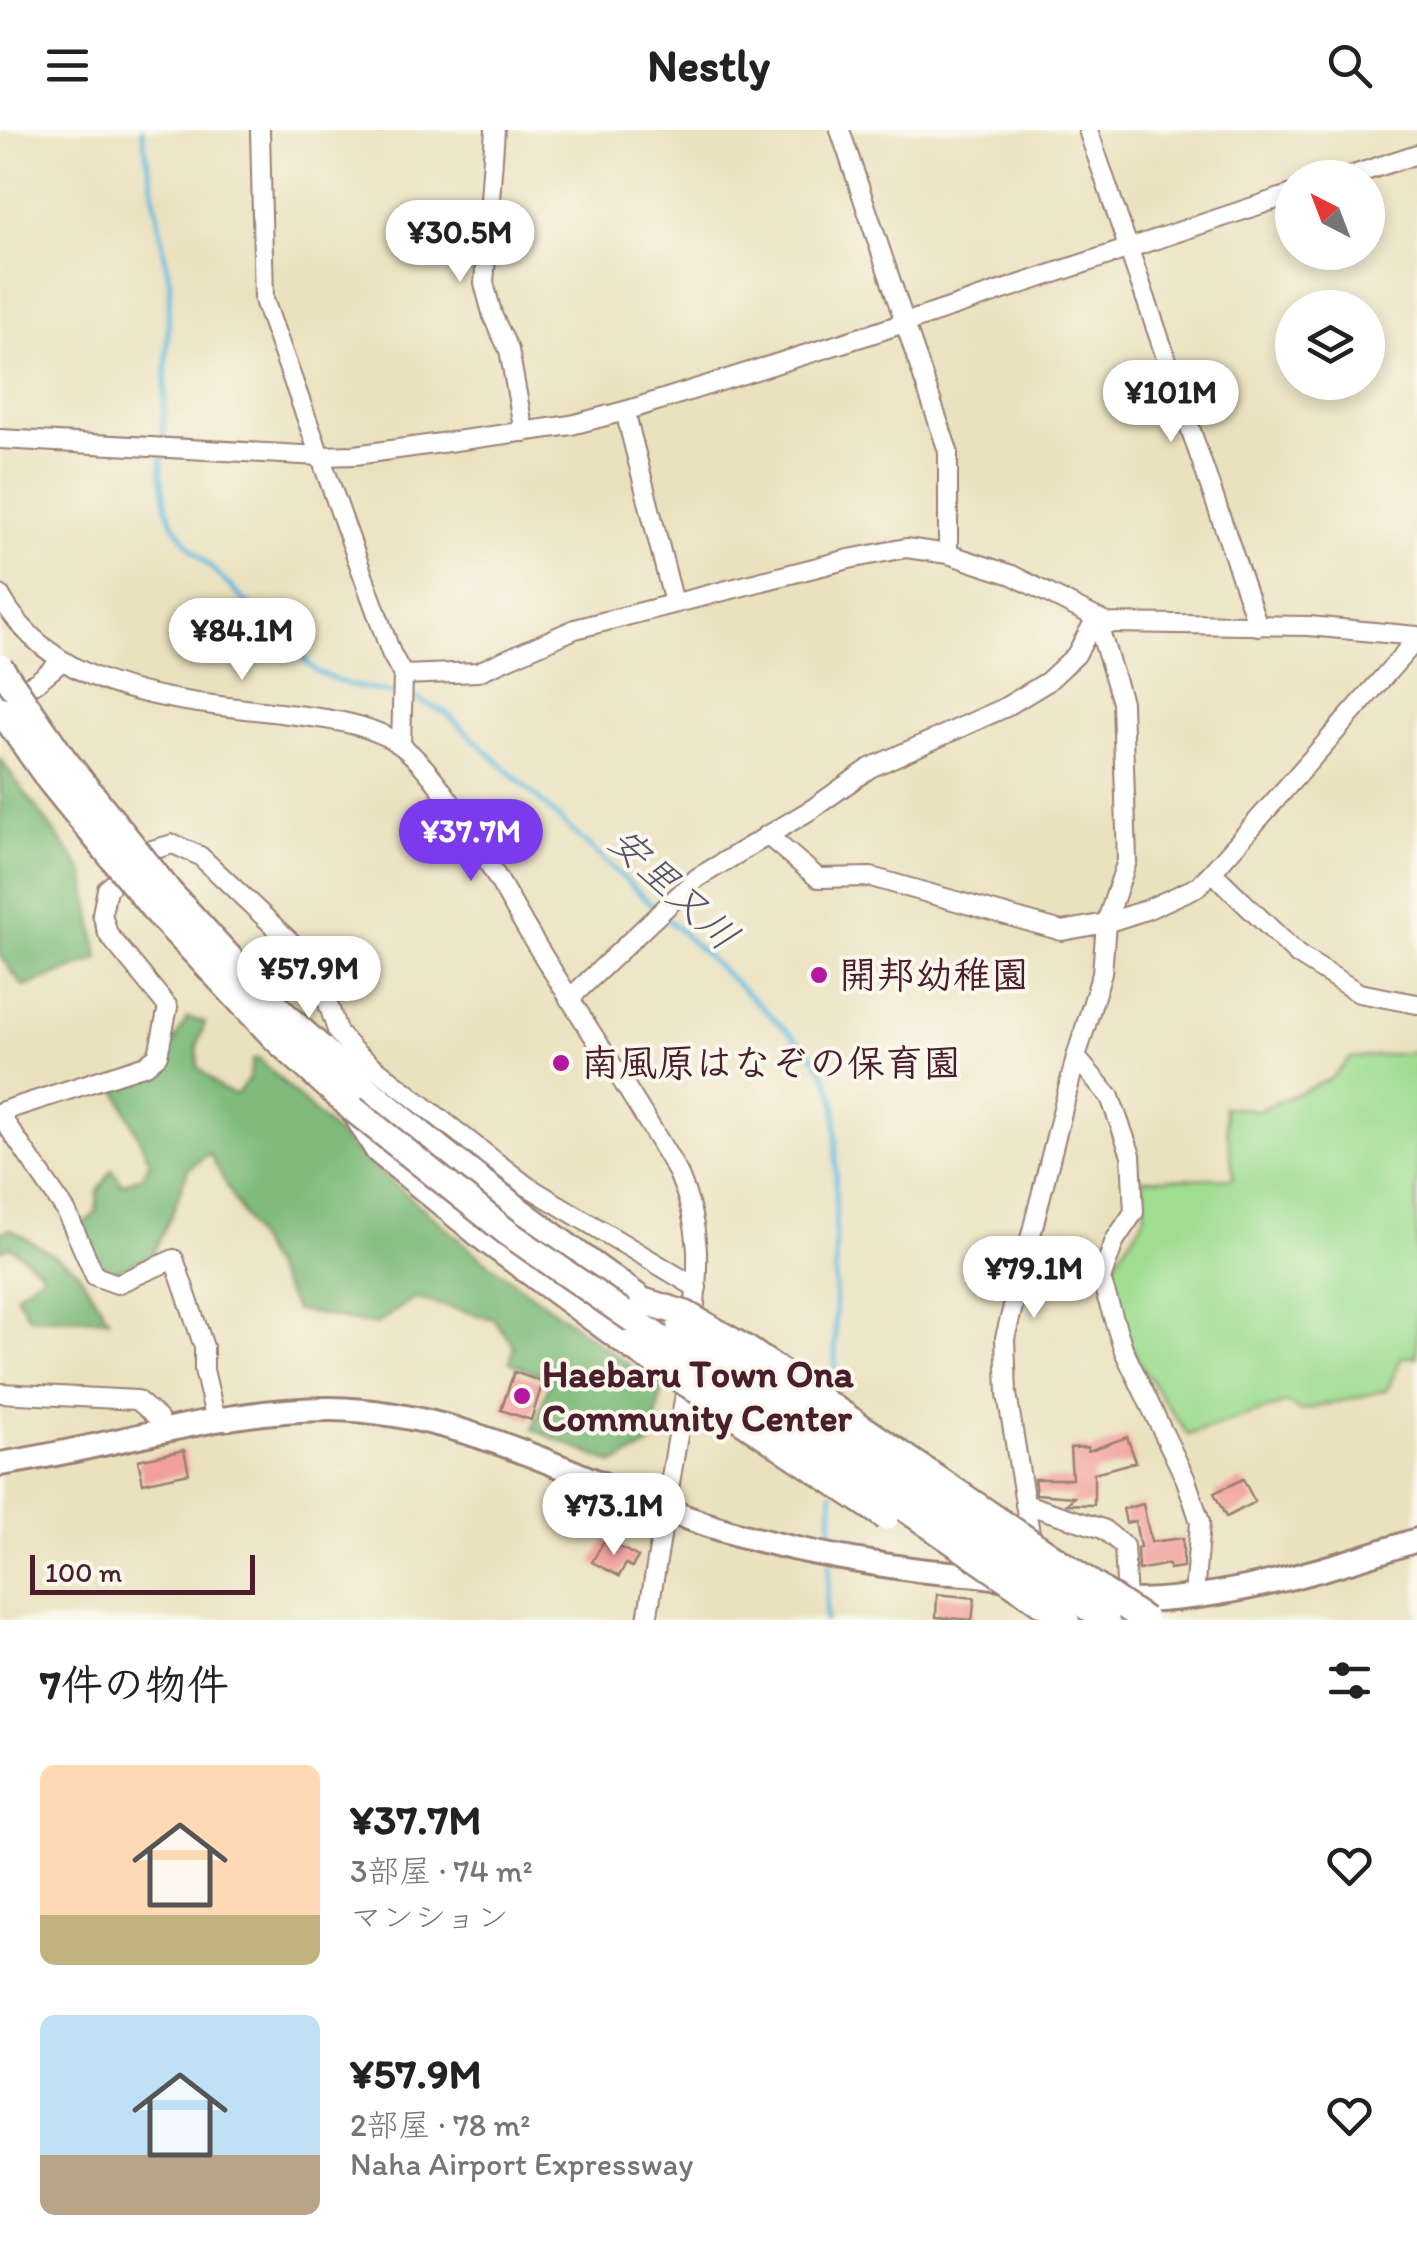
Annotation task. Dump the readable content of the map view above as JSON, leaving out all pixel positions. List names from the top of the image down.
{
  "water": ["安里又川"],
  "places": ["開邦幼稚園", "南風原はなぞの保育園", "Haebaru Town Ona Community Center"],
  "scale_bar": "100 m",
  "north": "top left",
  "page": {
    "header": "Nestly",
    "price": [
      "¥30.5M",
      "¥101M",
      "¥84.1M",
      "¥37.7M",
      "¥57.9M",
      "¥79.1M",
      "¥73.1M"
    ],
    "scale": "100 m",
    "heading": "7件の物件",
    "list": [
      {
        "name": "¥37.7M",
        "note": "3部屋 · 74 m² · マンション"
      },
      {
        "name": "¥57.9M",
        "note": "2部屋 · 78 m² · Naha Airport Expressway"
      }
    ]
  }
}
